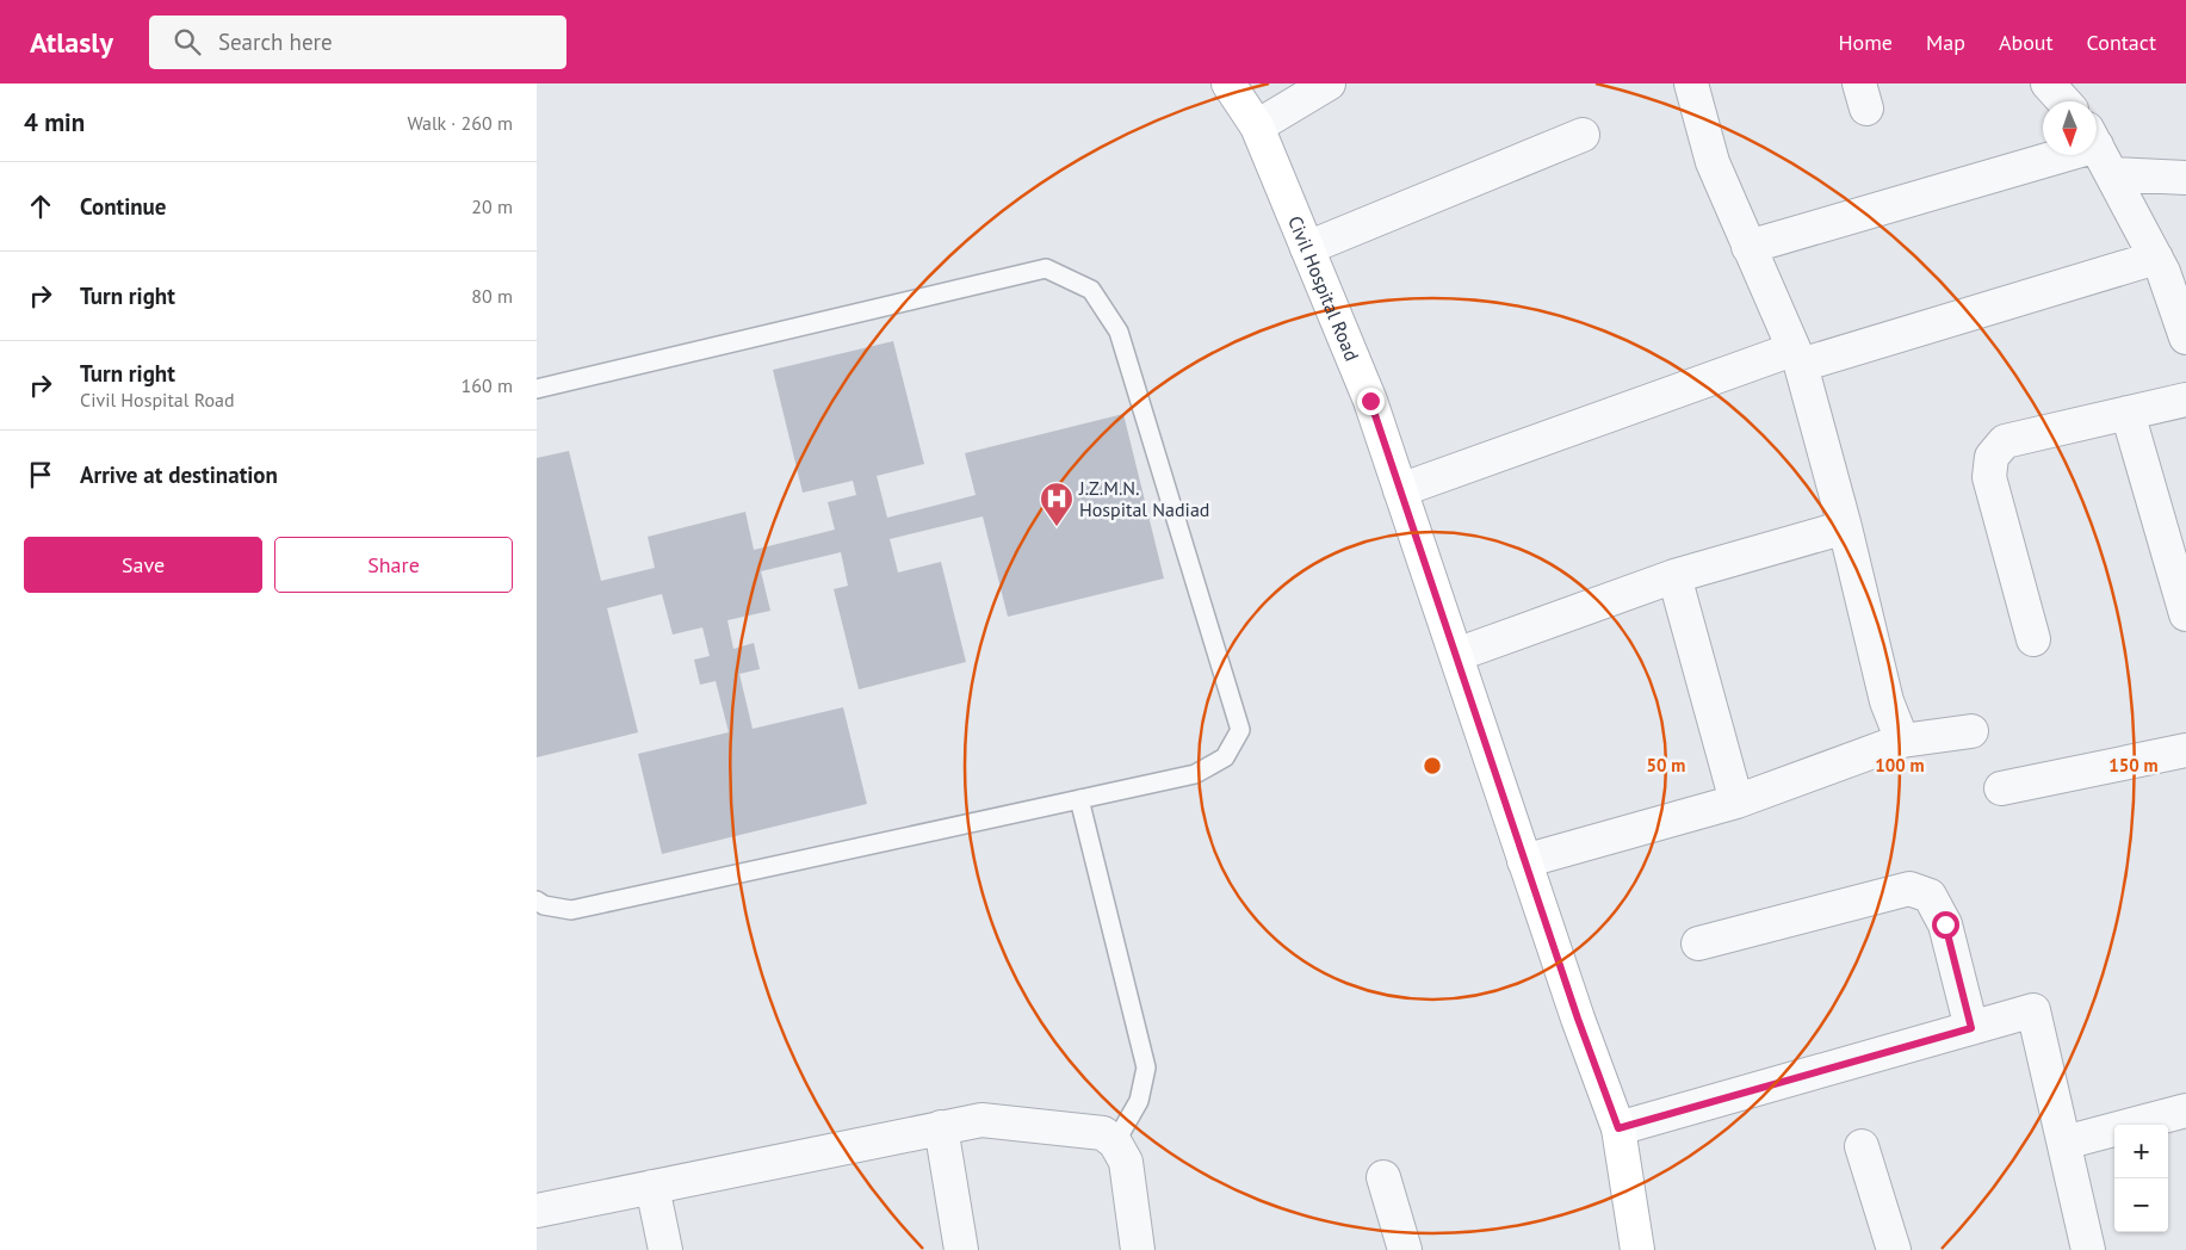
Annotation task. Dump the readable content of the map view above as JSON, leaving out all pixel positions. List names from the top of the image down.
{
  "streets": {
    "street": ["Civil Hospital Road"]
  },
  "places": {
    "hospital": ["J.Z.M.N. Hospital Nadiad"]
  },
  "north": "bottom",
  "page": {
    "header": "Atlasly",
    "search": "Search here",
    "nav": [
      "Home",
      "Map",
      "About",
      "Contact"
    ],
    "heading": ["4 min", "Walk · 260 m"],
    "list": [
      ["Continue", "20 m"],
      ["Turn right", "80 m"],
      ["Turn right", "Civil Hospital Road", "160 m"],
      "Arrive at destination"
    ],
    "buttons": ["Save", "Share"],
    "map_buttons": ["+", "−"]
  },
  "rings": ["50 m", "100 m", "150 m"]
}
